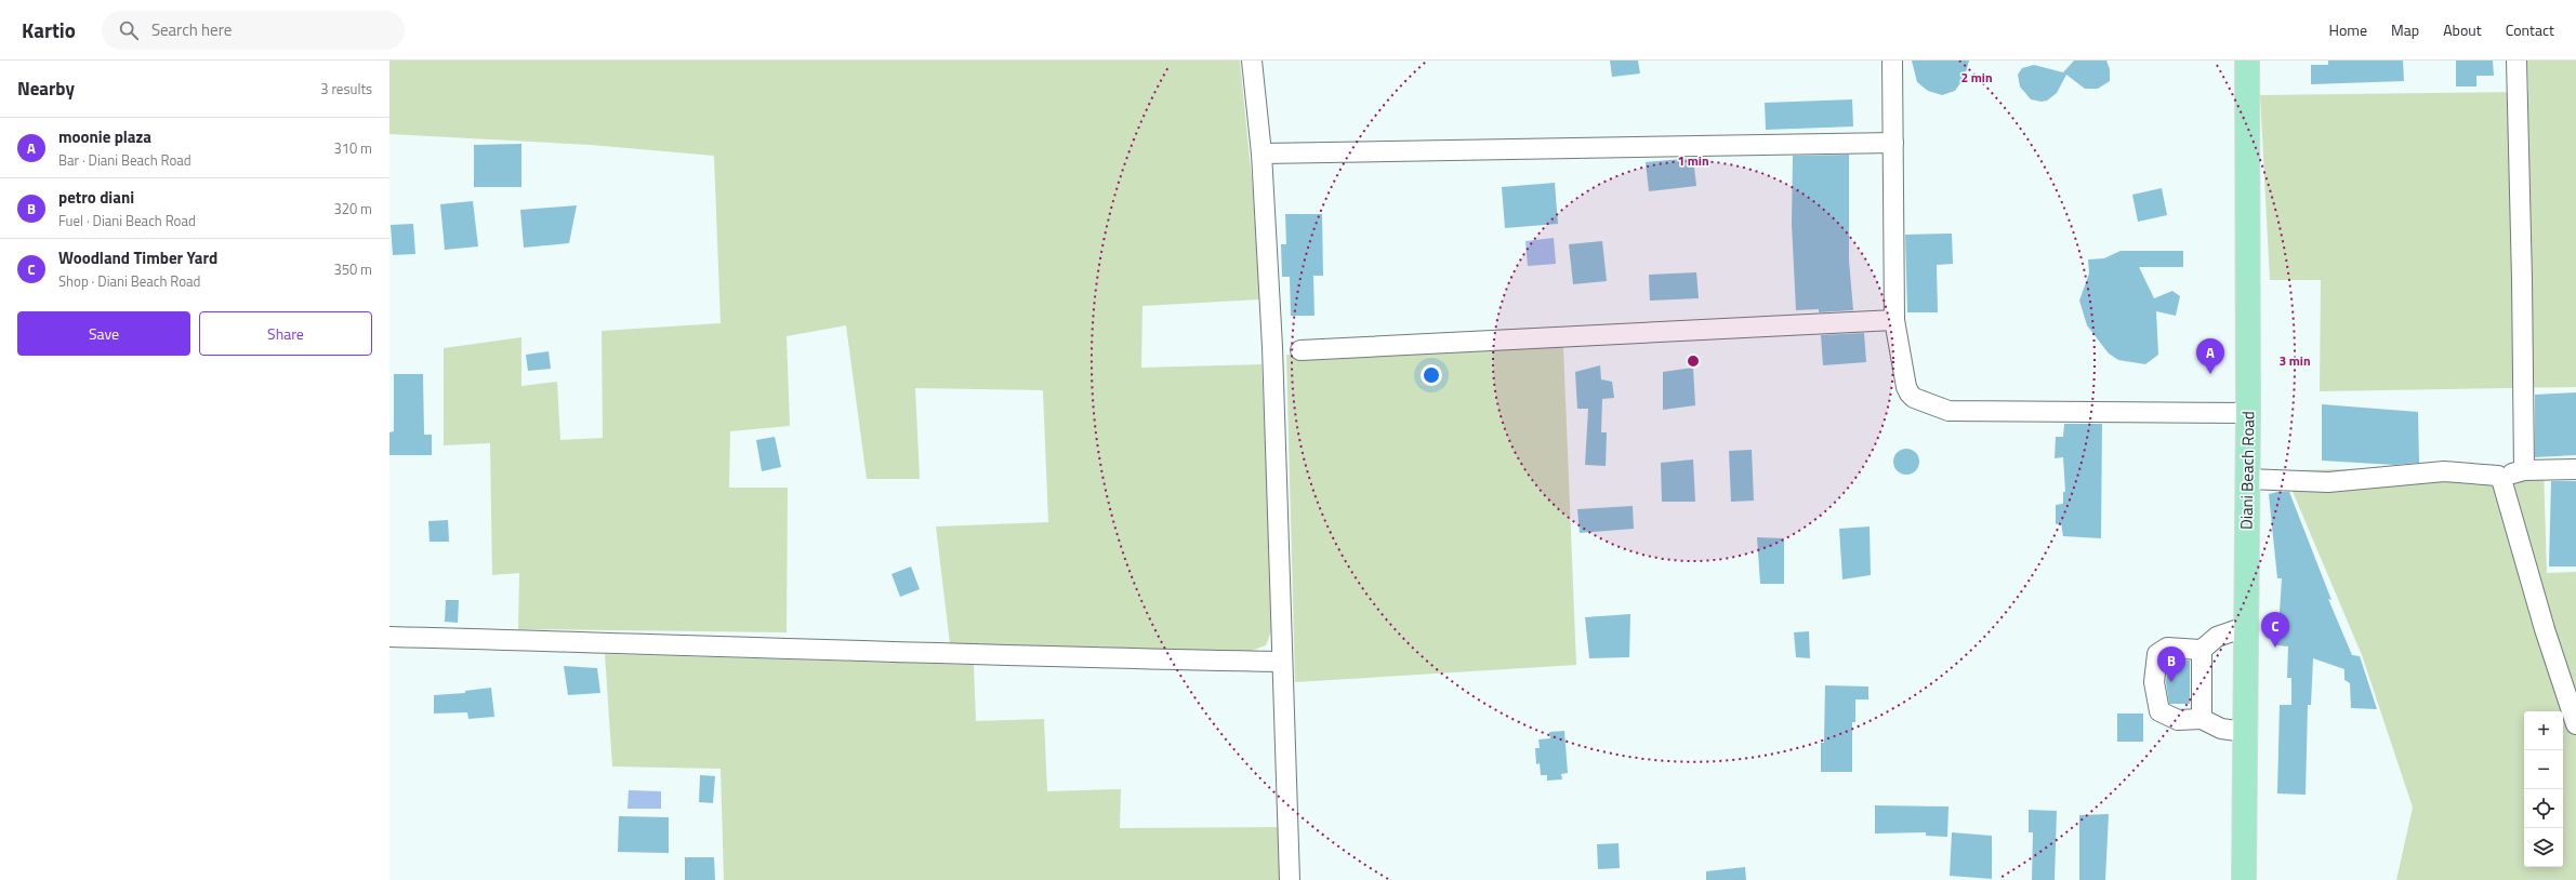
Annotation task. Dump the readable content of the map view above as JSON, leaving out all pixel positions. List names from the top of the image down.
{
  "streets": {
    "main road": ["Diani Beach Road"]
  },
  "page": {
    "header": "Kartio",
    "search": "Search here",
    "nav": [
      "Home",
      "Map",
      "About",
      "Contact"
    ],
    "heading": ["Nearby", "3 results"],
    "list": [
      {
        "mark": "A",
        "name": "moonie plaza",
        "note": "Bar · Diani Beach Road",
        "value": "310 m"
      },
      {
        "mark": "B",
        "name": "petro diani",
        "note": "Fuel · Diani Beach Road",
        "value": "320 m"
      },
      {
        "mark": "C",
        "name": "Woodland Timber Yard",
        "note": "Shop · Diani Beach Road",
        "value": "350 m"
      }
    ],
    "buttons": ["Save", "Share"],
    "pins": ["A", "C", "B"],
    "map_buttons": ["+", "−"]
  },
  "rings": ["2 min", "1 min", "3 min"]
}
